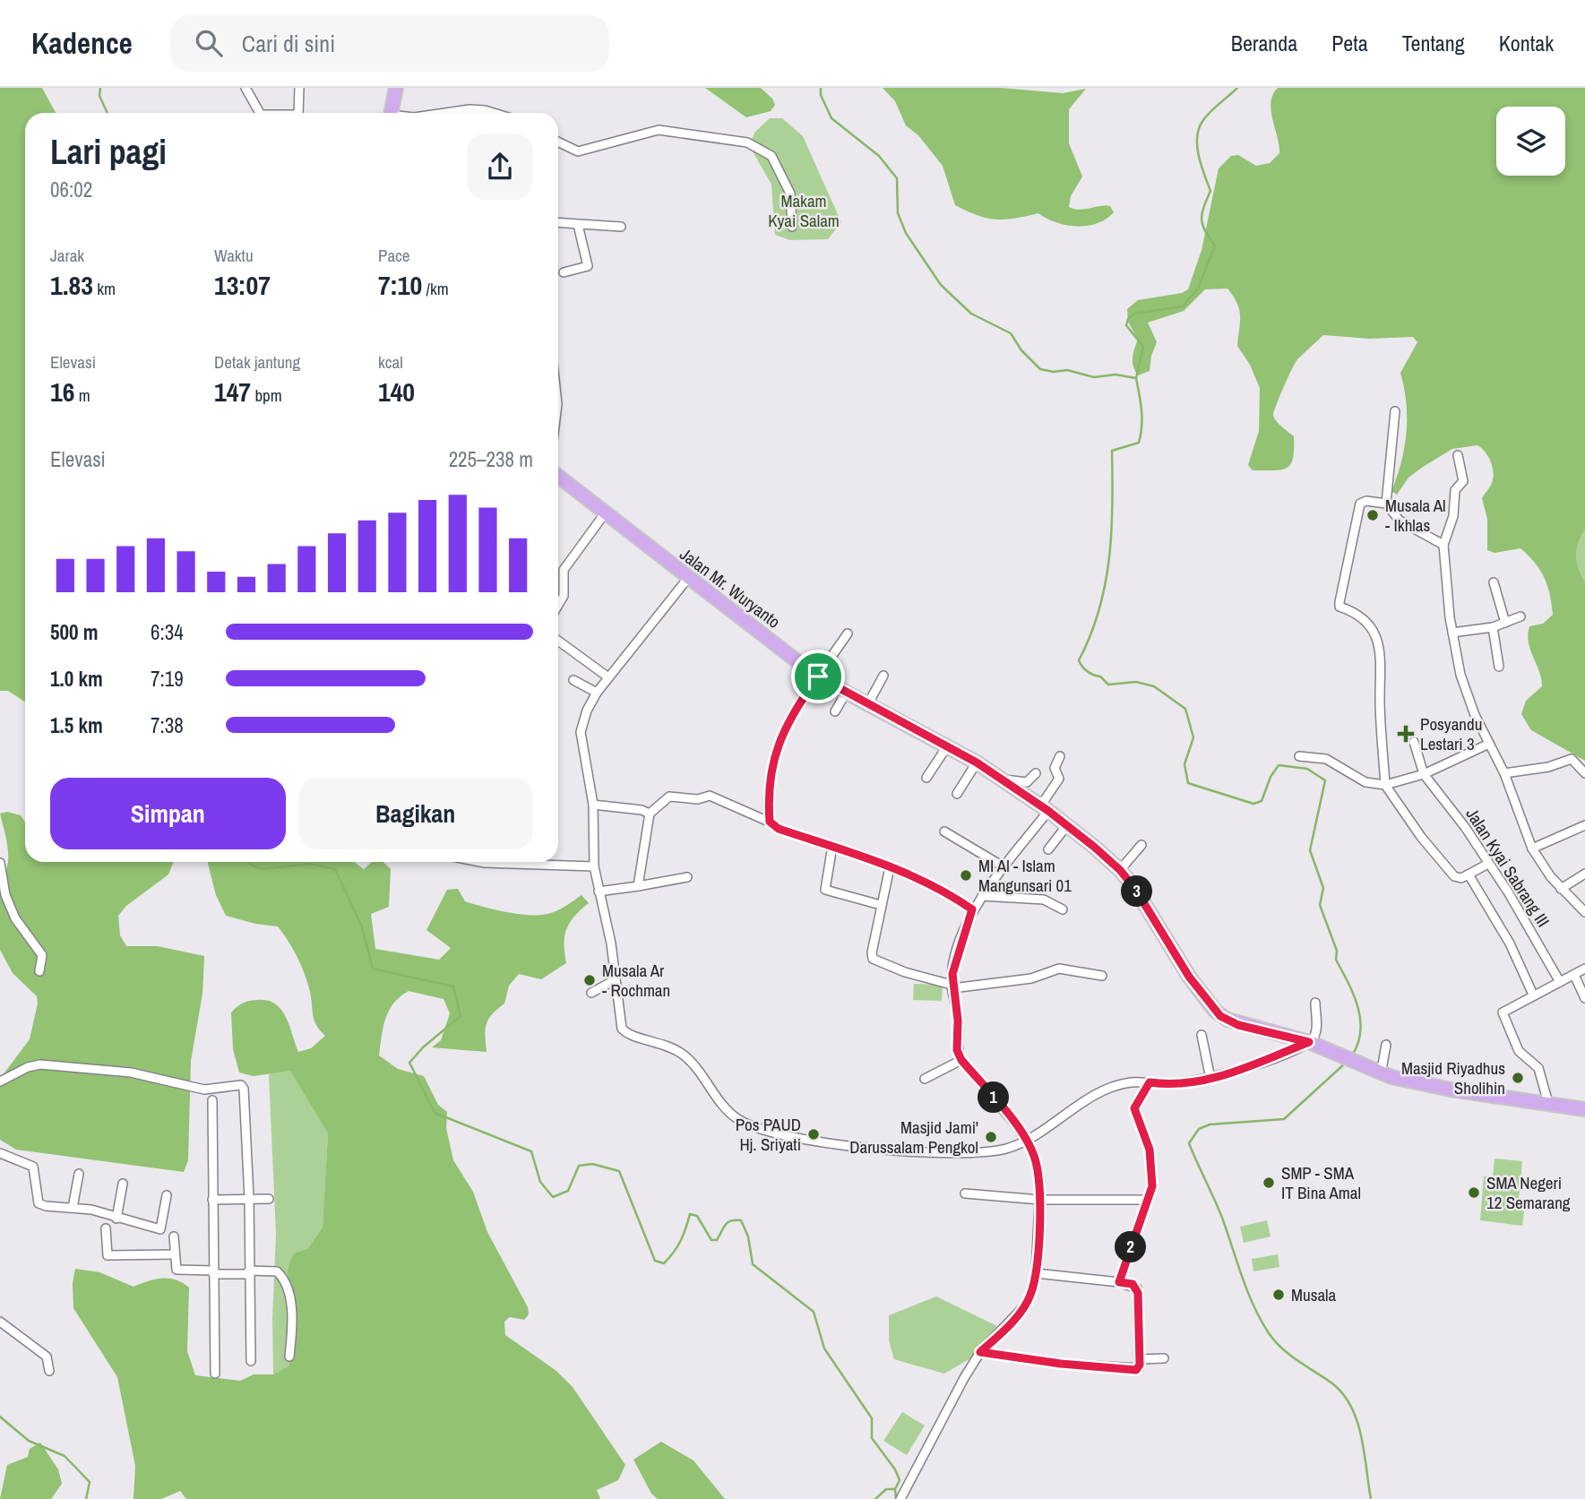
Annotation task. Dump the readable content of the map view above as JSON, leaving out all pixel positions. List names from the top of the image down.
{
  "streets": {
    "main road": ["Jalan Mr. Wuryanto"],
    "street": ["Jalan Kyai Sabrang III"]
  },
  "parks": ["Makam Kyai Salam"],
  "places": {
    "other": [
      "Musala Al - Ikhlas",
      "MI Al - Islam Mangunsari 01",
      "Musala Ar - Rochman",
      "Masjid Riyadhus Sholihin",
      "Pos PAUD Hj. Sriyati",
      "Masjid Jami' Darussalam Pengkol",
      "SMP - SMA IT Bina Amal",
      "SMA Negeri 12 Semarang",
      "Musala"
    ],
    "health": ["Posyandu Lestari 3"]
  },
  "page": {
    "header": "Kadence",
    "search": "Cari di sini",
    "nav": [
      "Beranda",
      "Peta",
      "Tentang",
      "Kontak"
    ],
    "heading": ["Lari pagi", "06:02"],
    "stats": [
      ["Jarak", "1.83 km"],
      ["Waktu", "13:07"],
      ["Pace", "7:10 /km"],
      ["Elevasi", "16 m"],
      ["Detak jantung", "147 bpm"],
      ["kcal", "140"]
    ],
    "chart": ["Elevasi", "225–238 m"],
    "list": [
      {
        "name": "500 m",
        "note": "6:34"
      },
      {
        "name": "1.0 km",
        "note": "7:19"
      },
      {
        "name": "1.5 km",
        "note": "7:38"
      }
    ],
    "buttons": ["Simpan", "Bagikan"],
    "pins": ["3", "1", "2"]
  }
}
